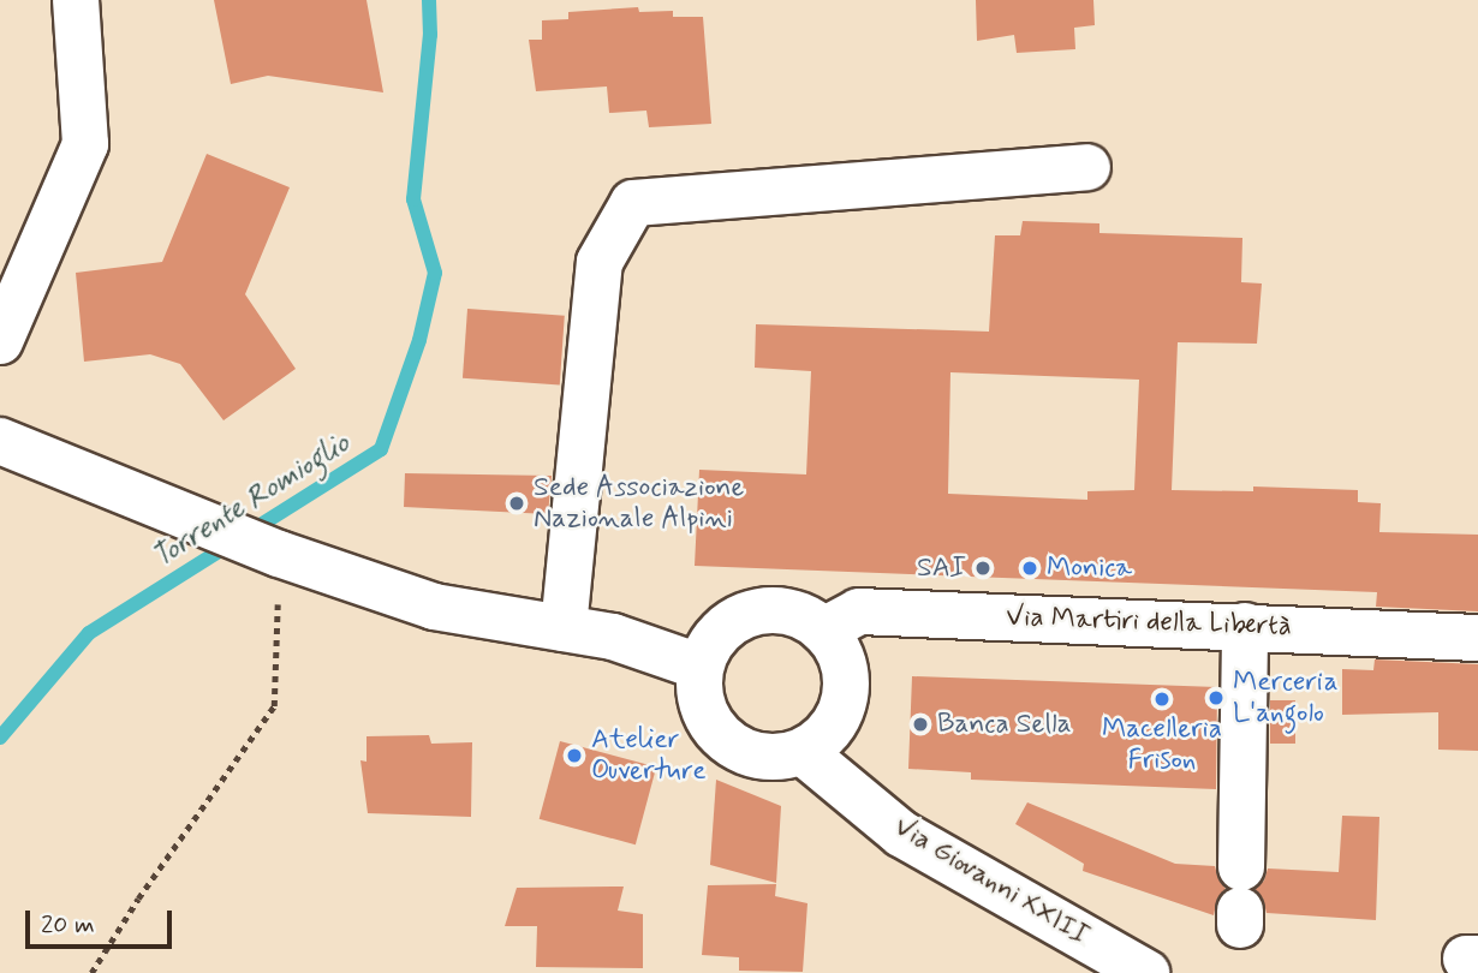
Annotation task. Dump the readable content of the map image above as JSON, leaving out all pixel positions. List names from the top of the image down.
{
  "streets": {
    "main road": ["Via Martiri della Libertà", "Via Giovanni XXIII"]
  },
  "crossings": [
    ["Via Martiri della Libertà", "Via Giovanni XXIII"]
  ],
  "water": ["Torrente Romioglio"],
  "places": [
    "Sede Associazione Nazionale Alpini",
    "SAI",
    "Monica",
    "Merceria L'angolo",
    "Macelleria Frison",
    "Banca Sella",
    "Atelier Ouverture"
  ],
  "scale_bar": "20 m"
}
